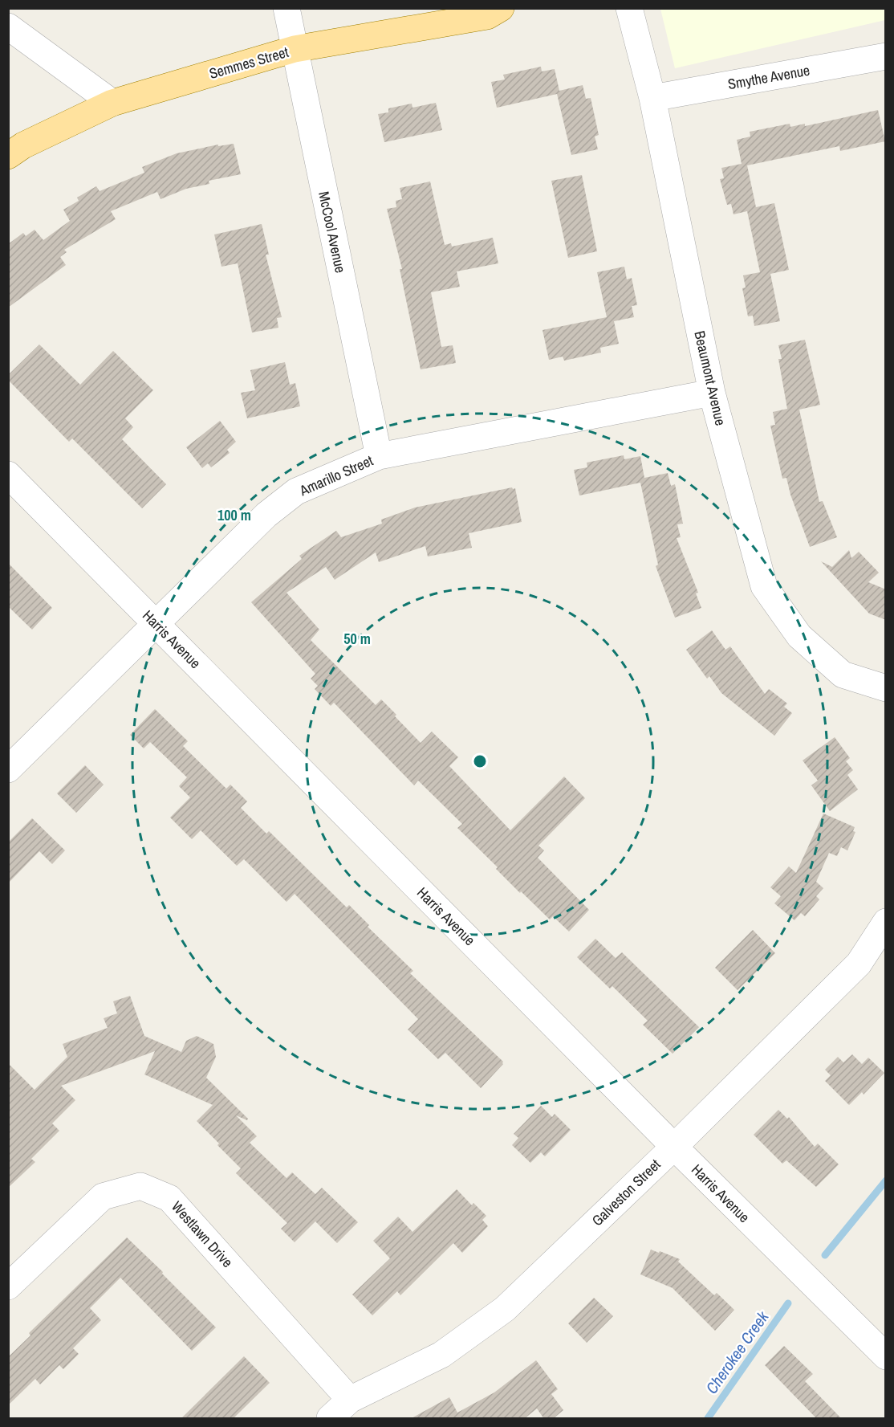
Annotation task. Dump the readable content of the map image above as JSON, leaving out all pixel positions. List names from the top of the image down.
{
  "streets": {
    "main road": ["Semmes Street"],
    "street": [
      "Smythe Avenue",
      "McCool Avenue",
      "Beaumont Avenue",
      "Amarillo Street",
      "Harris Avenue",
      "Galveston Street",
      "Westlawn Drive"
    ]
  },
  "crossings": [
    ["Semmes Street", "McCool Avenue"],
    ["Smythe Avenue", "Beaumont Avenue"],
    ["McCool Avenue", "Amarillo Street"],
    ["Beaumont Avenue", "Amarillo Street"],
    ["Amarillo Street", "Harris Avenue"],
    ["Harris Avenue", "Galveston Street"],
    ["Galveston Street", "Westlawn Drive"]
  ],
  "water": ["Cherokee Creek"],
  "rings": ["100 m", "50 m"]
}
